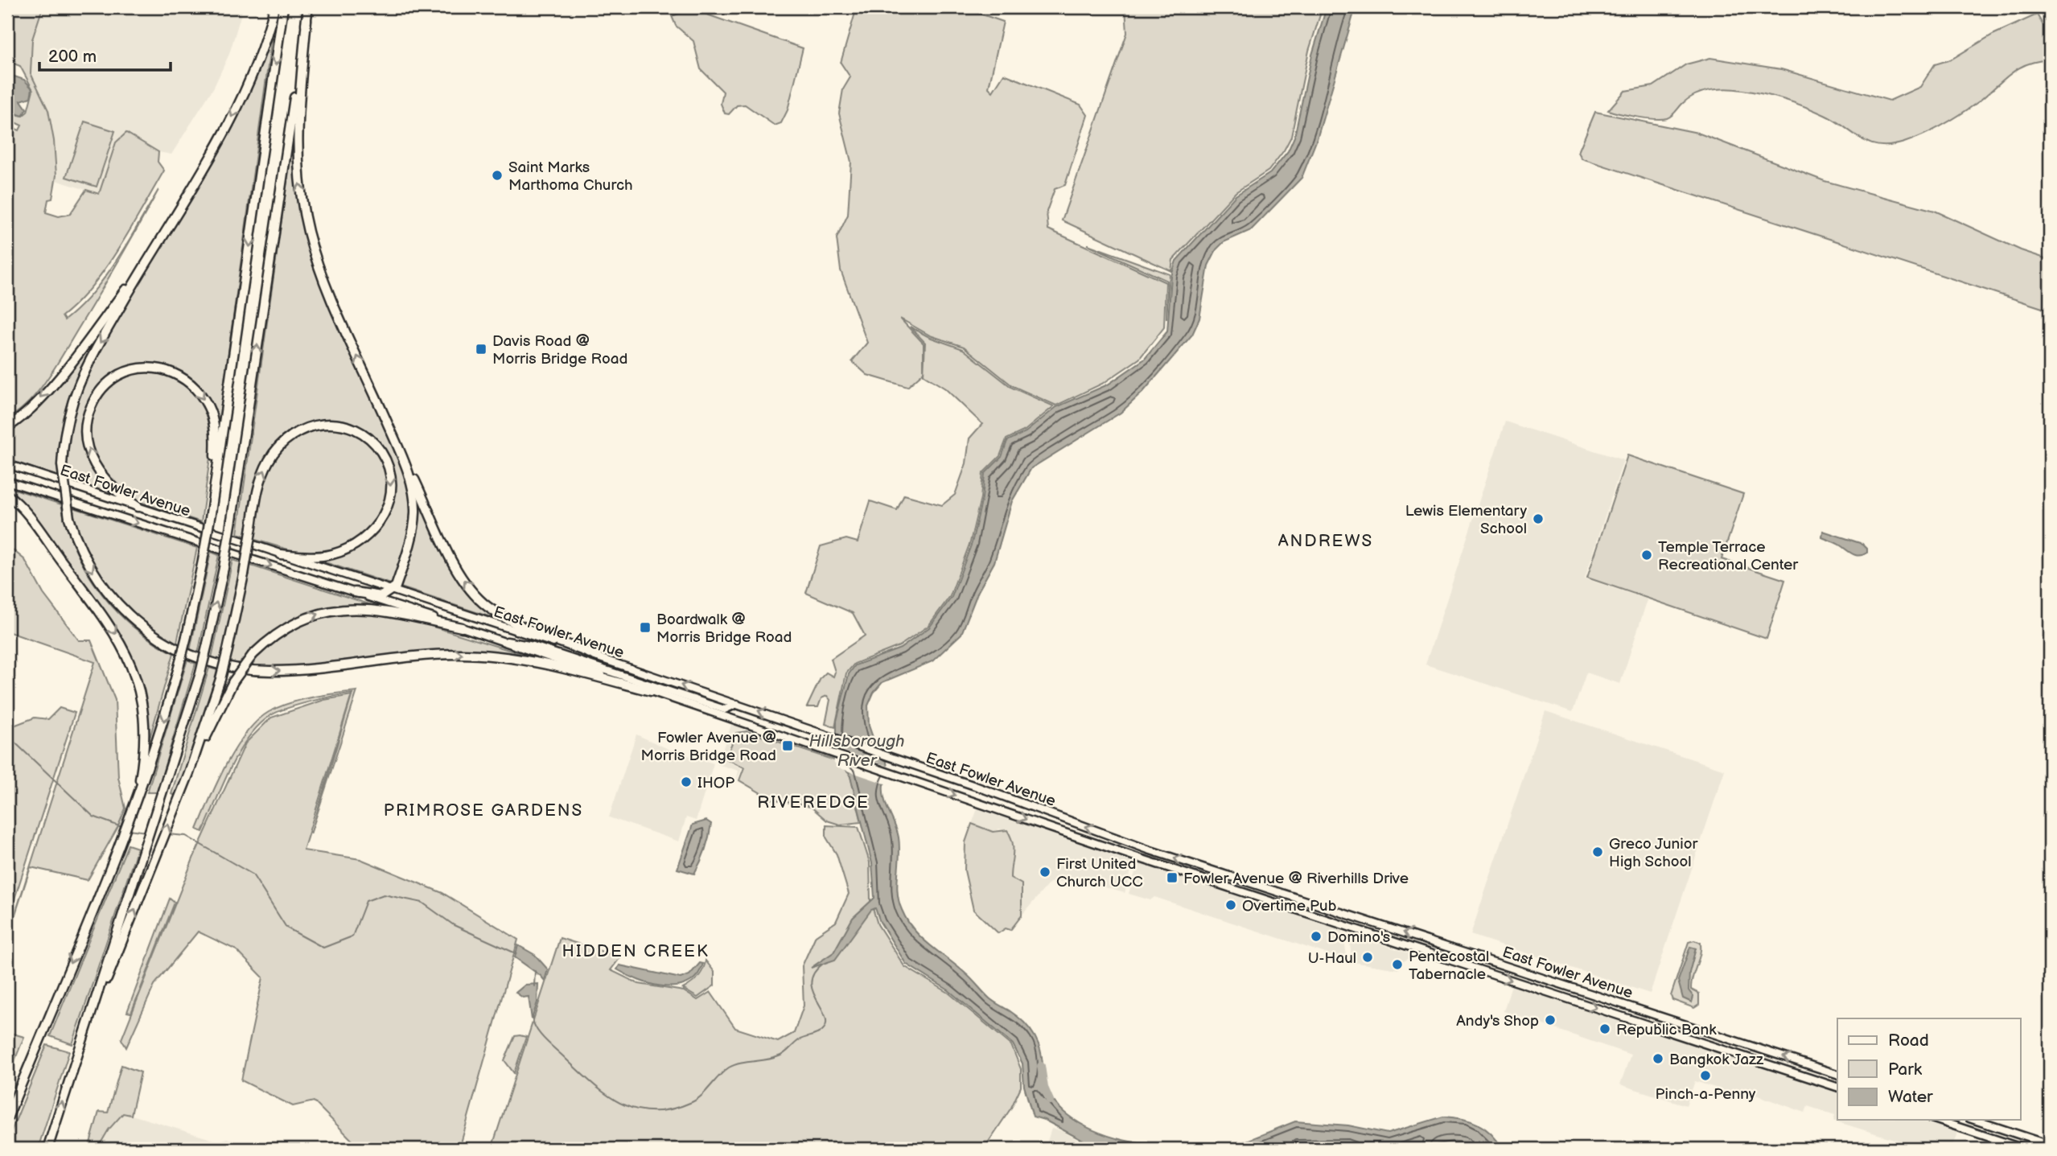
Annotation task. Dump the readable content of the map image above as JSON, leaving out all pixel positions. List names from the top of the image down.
{
  "streets": {
    "main road": ["East Fowler Avenue"]
  },
  "districts": [
    "ANDREWS",
    "RIVEREDGE",
    "PRIMROSE GARDENS",
    "HIDDEN CREEK"
  ],
  "water": ["Hillsborough River"],
  "places": {
    "other": [
      "Saint Marks Marthoma Church",
      "Lewis Elementary School",
      "Temple Terrace Recreational Center",
      "IHOP",
      "Greco Junior High School",
      "First United Church UCC",
      "Overtime Pub",
      "Domino's",
      "U-Haul",
      "Pentecostal Tabernacle",
      "Andy's Shop",
      "Republic Bank",
      "Bangkok Jazz",
      "Pinch-a-Penny"
    ],
    "transit": [
      "Davis Road @ Morris Bridge Road",
      "Boardwalk @ Morris Bridge Road",
      "Fowler Avenue @ Morris Bridge Road",
      "Fowler Avenue @ Riverhills Drive"
    ]
  },
  "legend": ["Road", "Park", "Water"],
  "scale_bar": "200 m"
}
